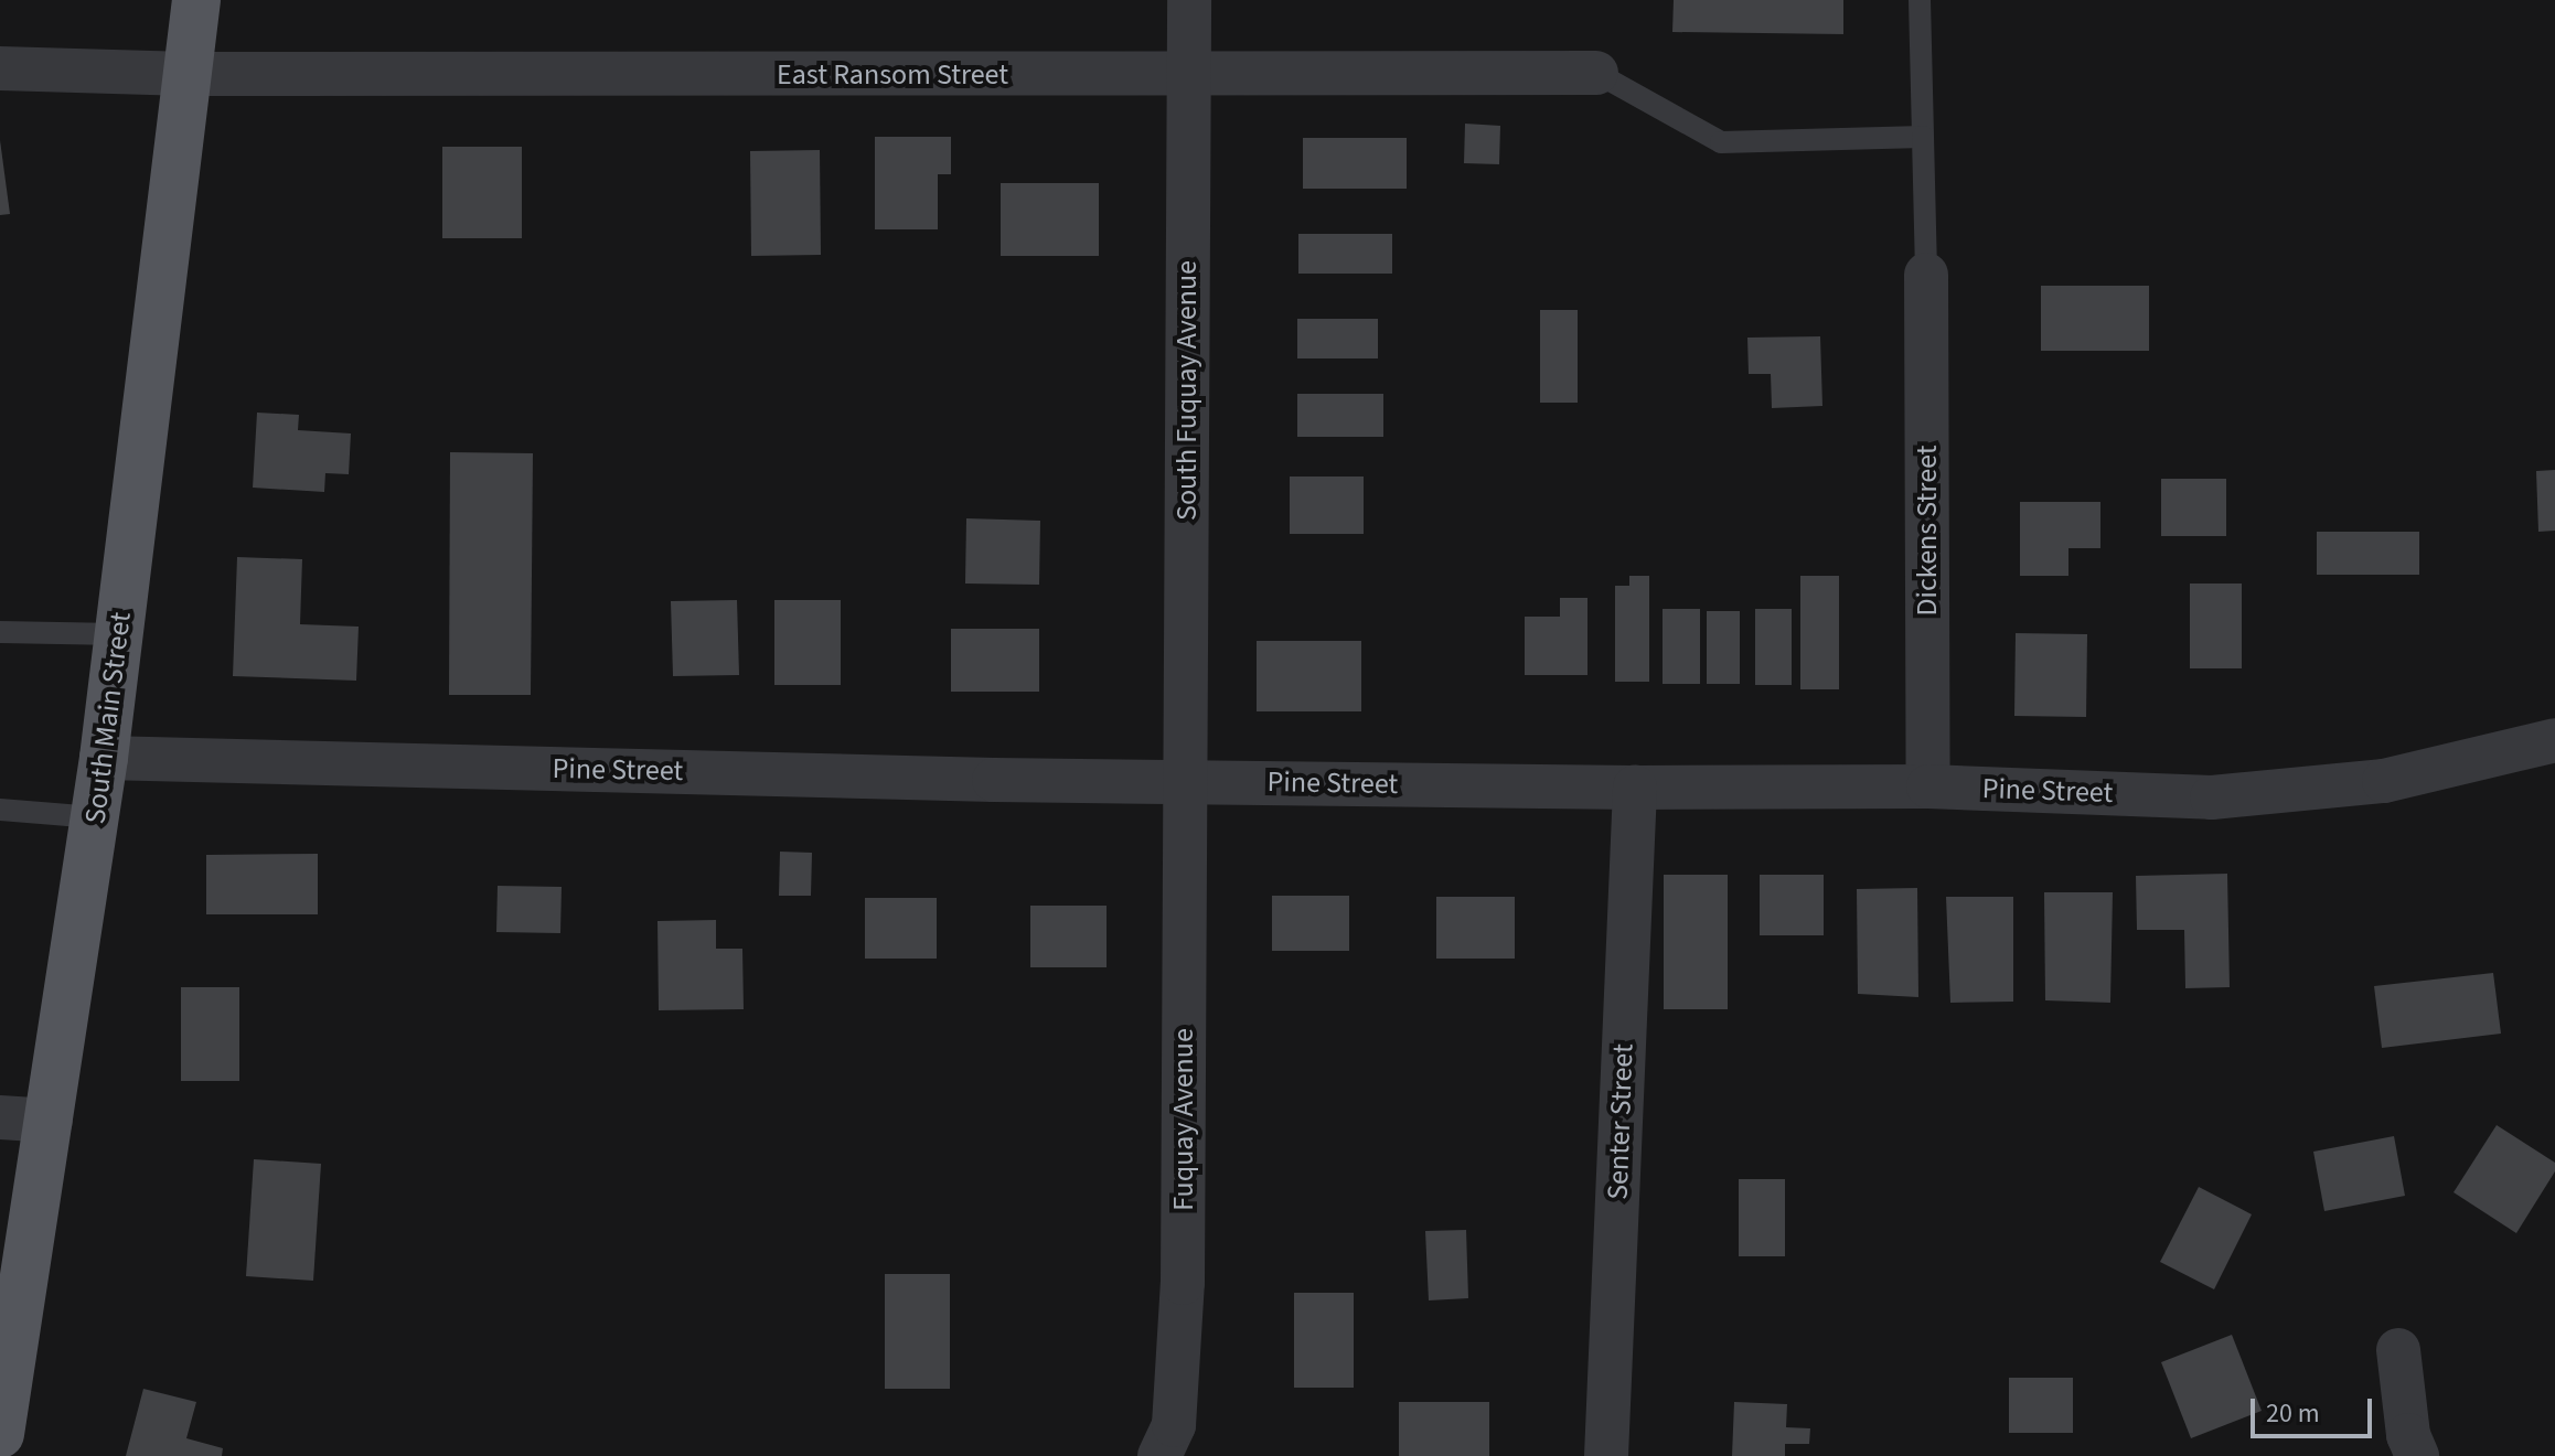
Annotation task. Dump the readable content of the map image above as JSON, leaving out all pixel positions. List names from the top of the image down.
{
  "streets": {
    "main road": ["South Main Street"],
    "street": [
      "East Ransom Street",
      "South Fuquay Avenue",
      "Dickens Street",
      "Pine Street",
      "Fuquay Avenue",
      "Senter Street"
    ]
  },
  "crossings": [
    ["East Ransom Street", "South Fuquay Avenue"],
    ["East Ransom Street", "South Main Street"],
    ["South Fuquay Avenue", "Pine Street"],
    ["South Fuquay Avenue", "Fuquay Avenue"],
    ["Dickens Street", "Pine Street"],
    ["South Main Street", "Pine Street"],
    ["Pine Street", "Fuquay Avenue"],
    ["Pine Street", "Senter Street"]
  ],
  "scale_bar": "20 m"
}
